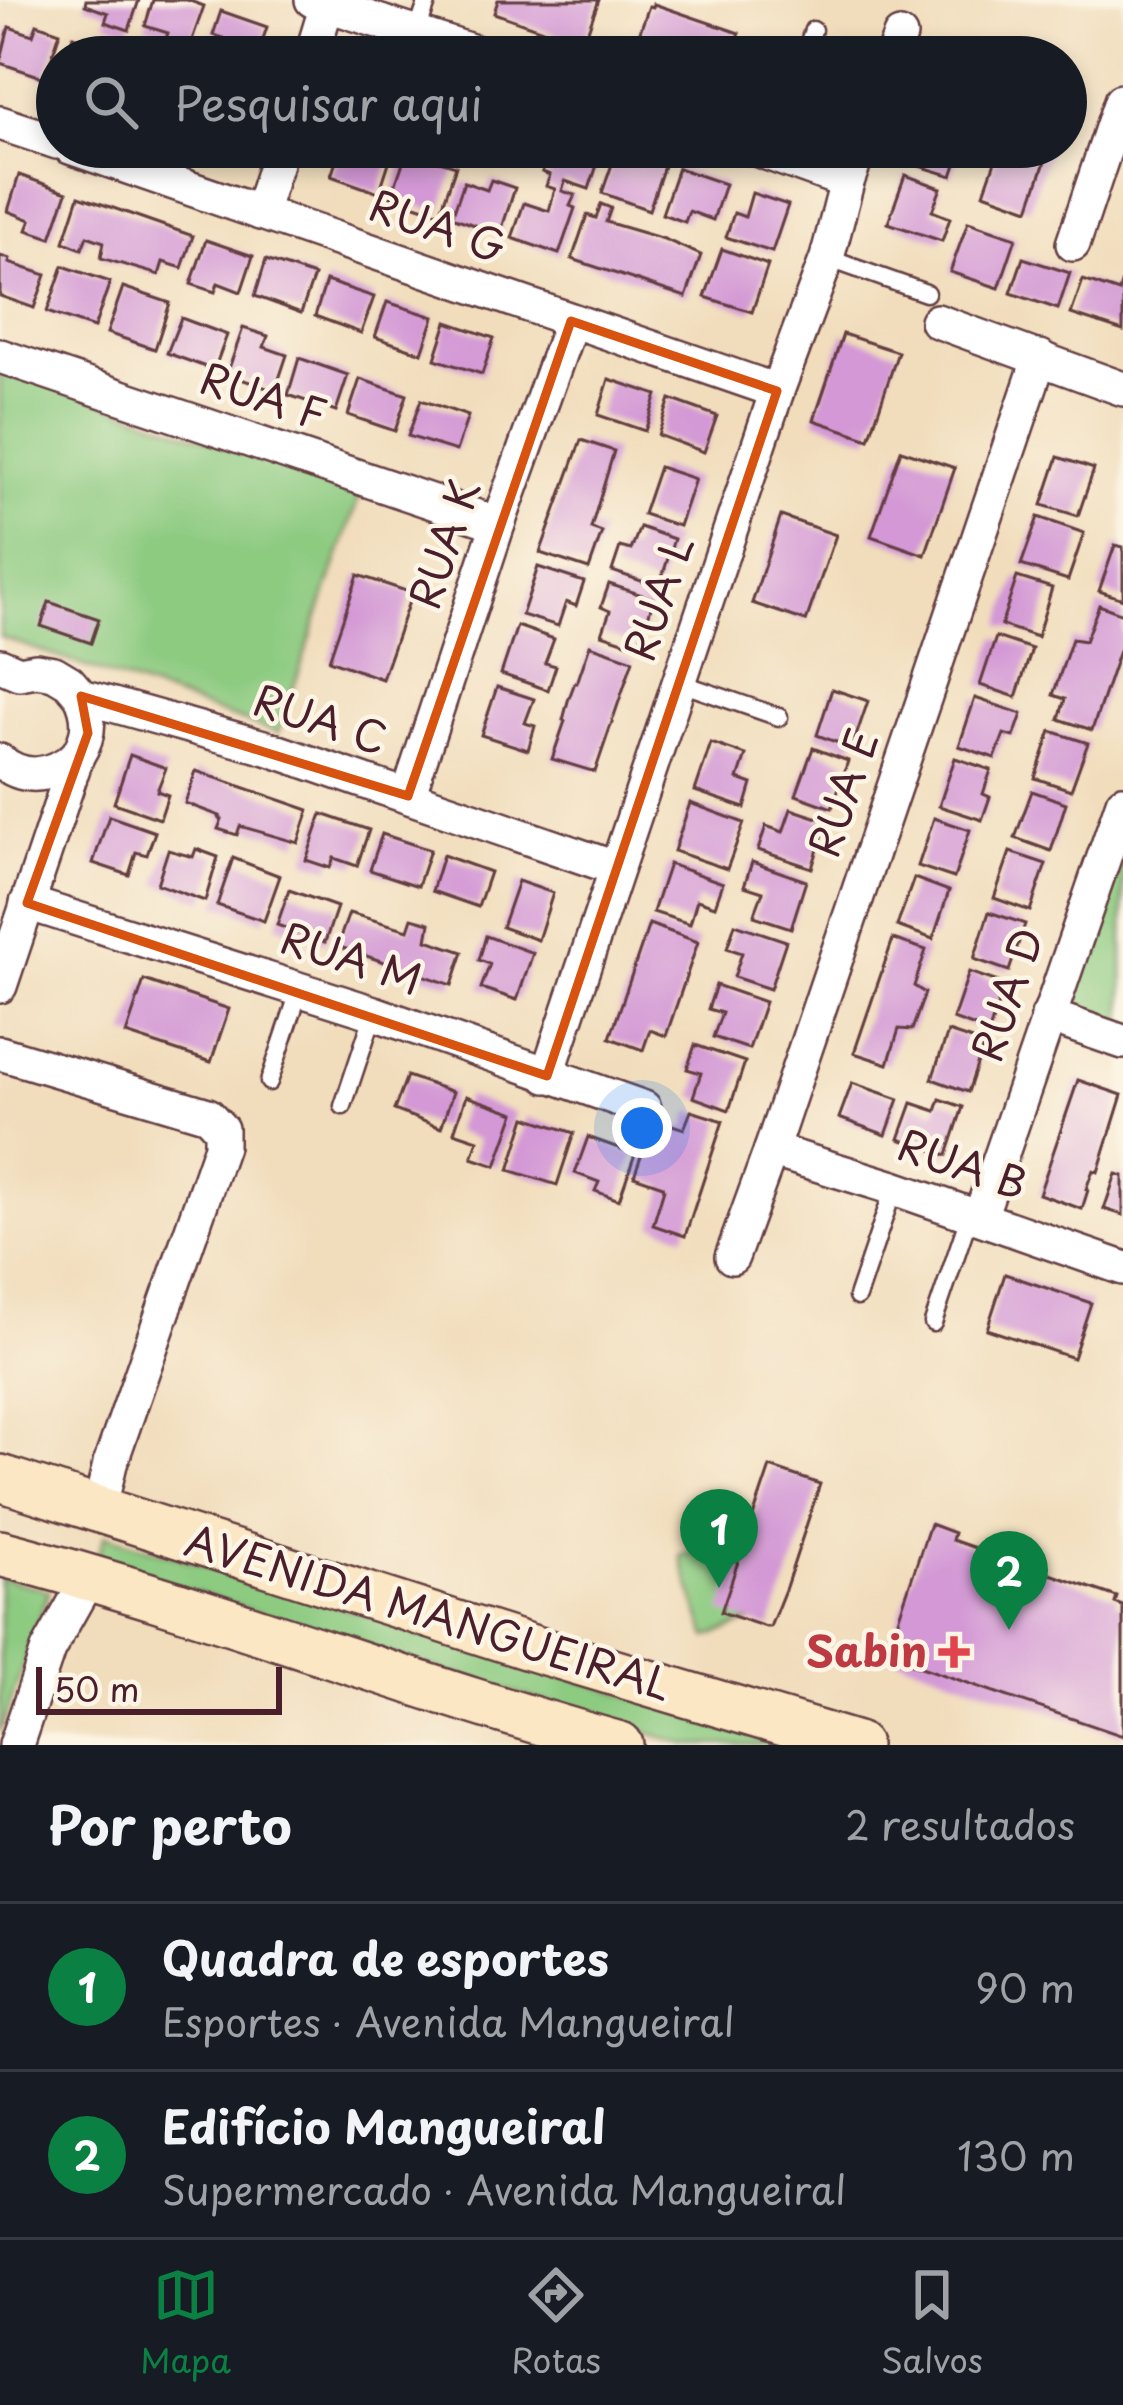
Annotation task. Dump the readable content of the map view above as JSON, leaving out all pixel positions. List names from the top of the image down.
{
  "streets": {
    "street": [
      "RUA G",
      "RUA F",
      "RUA K",
      "RUA L",
      "RUA C",
      "RUA E",
      "RUA M",
      "RUA D",
      "RUA B",
      "AVENIDA MANGUEIRAL"
    ]
  },
  "crossings": [
    ["RUA G", "RUA K"],
    ["RUA G", "RUA L"],
    ["RUA F", "RUA K"],
    ["RUA K", "RUA C"],
    ["RUA L", "RUA C"],
    ["RUA L", "RUA M"],
    ["RUA E", "RUA B"],
    ["RUA D", "RUA B"]
  ],
  "places": {
    "health": ["Sabin"]
  },
  "scale_bar": "50 m",
  "page": {
    "search": "Pesquisar aqui",
    "pins": ["1", "2"],
    "scale": "50 m",
    "heading": ["Por perto", "2 resultados"],
    "list": [
      {
        "mark": "1",
        "name": "Quadra de esportes",
        "note": "Esportes · Avenida Mangueiral",
        "value": "90 m"
      },
      {
        "mark": "2",
        "name": "Edifício Mangueiral",
        "note": "Supermercado · Avenida Mangueiral",
        "value": "130 m"
      }
    ],
    "nav": ["Mapa", "Rotas", "Salvos"]
  }
}
